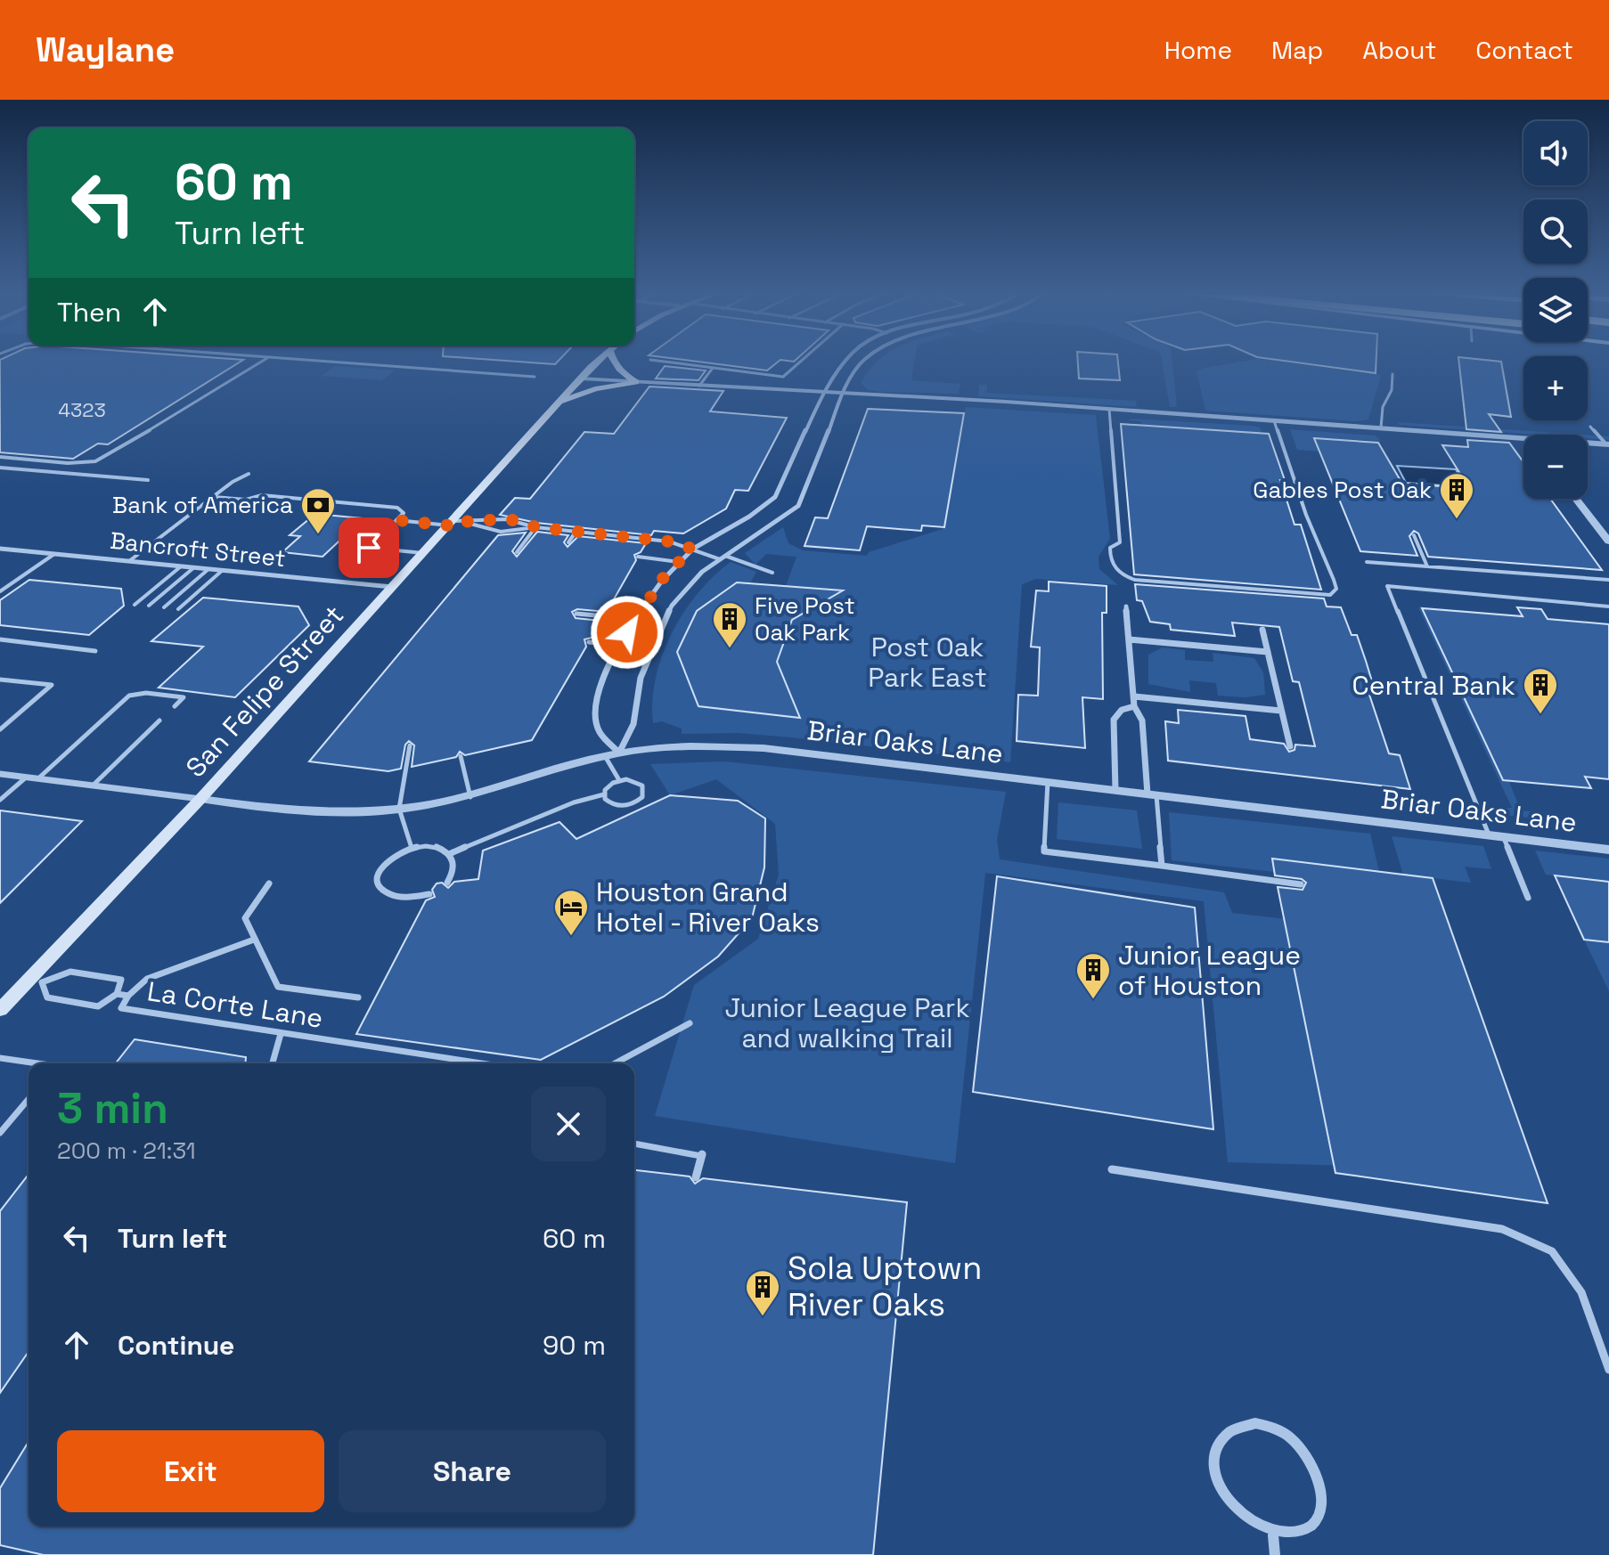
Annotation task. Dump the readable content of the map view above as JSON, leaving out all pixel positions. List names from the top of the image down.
{
  "streets": {
    "main road": ["San Felipe Street"],
    "street": ["Bancroft Street", "Briar Oaks Lane"],
    "lane": ["La Corte Lane"]
  },
  "crossings": [
    ["Bancroft Street", "San Felipe Street"],
    ["San Felipe Street", "Briar Oaks Lane"],
    ["San Felipe Street", "La Corte Lane"]
  ],
  "parks": ["Post Oak Park East", "Junior League Park and walking Trail"],
  "places": {
    "building": [
      "Gables Post Oak",
      "Five Post Oak Park",
      "Central Bank",
      "Junior League of Houston",
      "Sola Uptown River Oaks"
    ],
    "bank": ["Bank of America"],
    "hotel": ["Houston Grand Hotel - River Oaks"]
  },
  "house_numbers": ["4323"],
  "page": {
    "header": "Waylane",
    "nav": [
      "Home",
      "Map",
      "About",
      "Contact"
    ],
    "map_buttons": ["+", "−"],
    "turn": ["60 m", "Turn left"],
    "then": "Then",
    "heading": ["3 min", "200 m · 21:31"],
    "list": [
      {
        "name": "Turn left",
        "value": "60 m"
      },
      {
        "name": "Continue",
        "value": "90 m"
      }
    ],
    "buttons": ["Exit", "Share"]
  }
}
